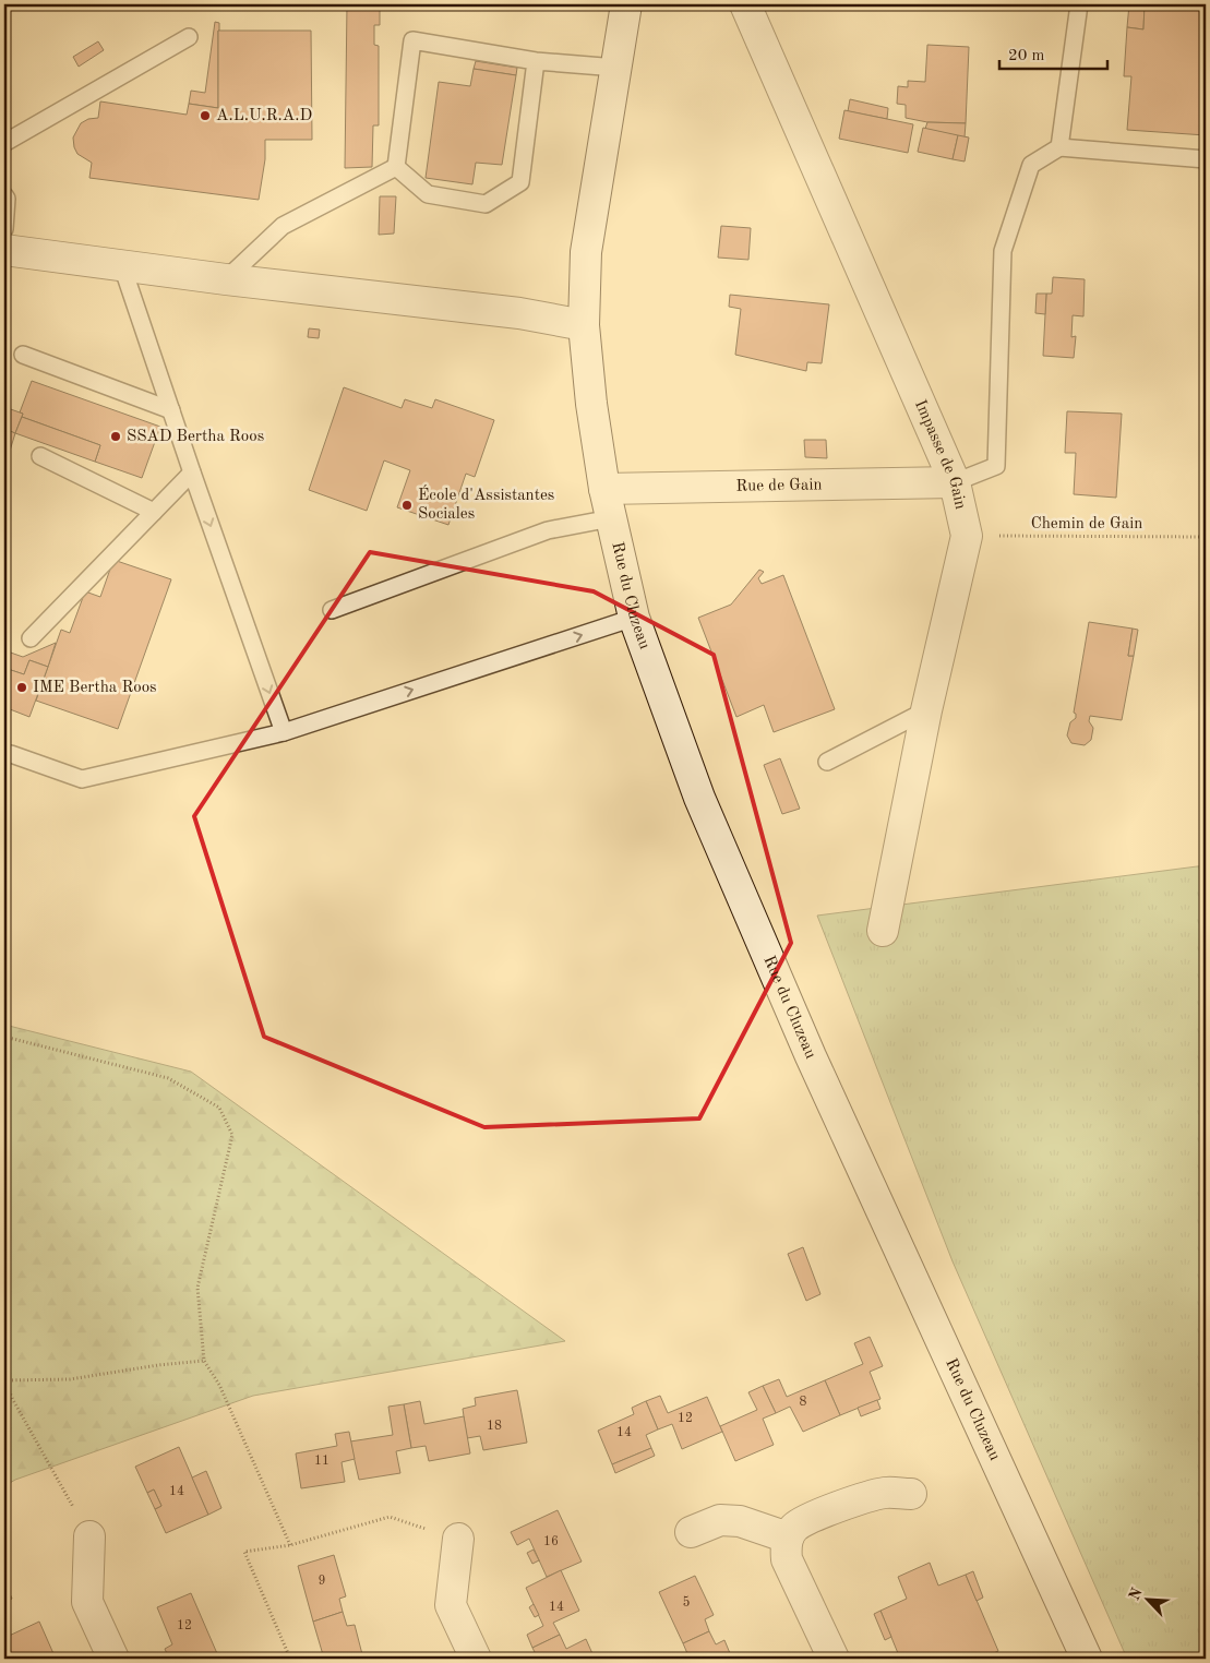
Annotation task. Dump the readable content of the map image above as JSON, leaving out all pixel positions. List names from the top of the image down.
{
  "streets": {
    "street": ["Impasse de Gain", "Rue de Gain", "Rue du Cluzeau"],
    "path": ["Chemin de Gain"]
  },
  "crossings": [
    ["Impasse de Gain", "Rue de Gain"],
    ["Impasse de Gain", "Chemin de Gain"],
    ["Rue de Gain", "Rue du Cluzeau"]
  ],
  "places": [
    "A.L.U.R.A.D",
    "SSAD Bertha Roos",
    "École d'Assistantes Sociales",
    "IME Bertha Roos"
  ],
  "house_numbers": [
    "8",
    "12",
    "18",
    "14",
    "11",
    "14",
    "16",
    "9",
    "5",
    "14",
    "12"
  ],
  "scale_bar": "20 m",
  "north": "top left"
}
